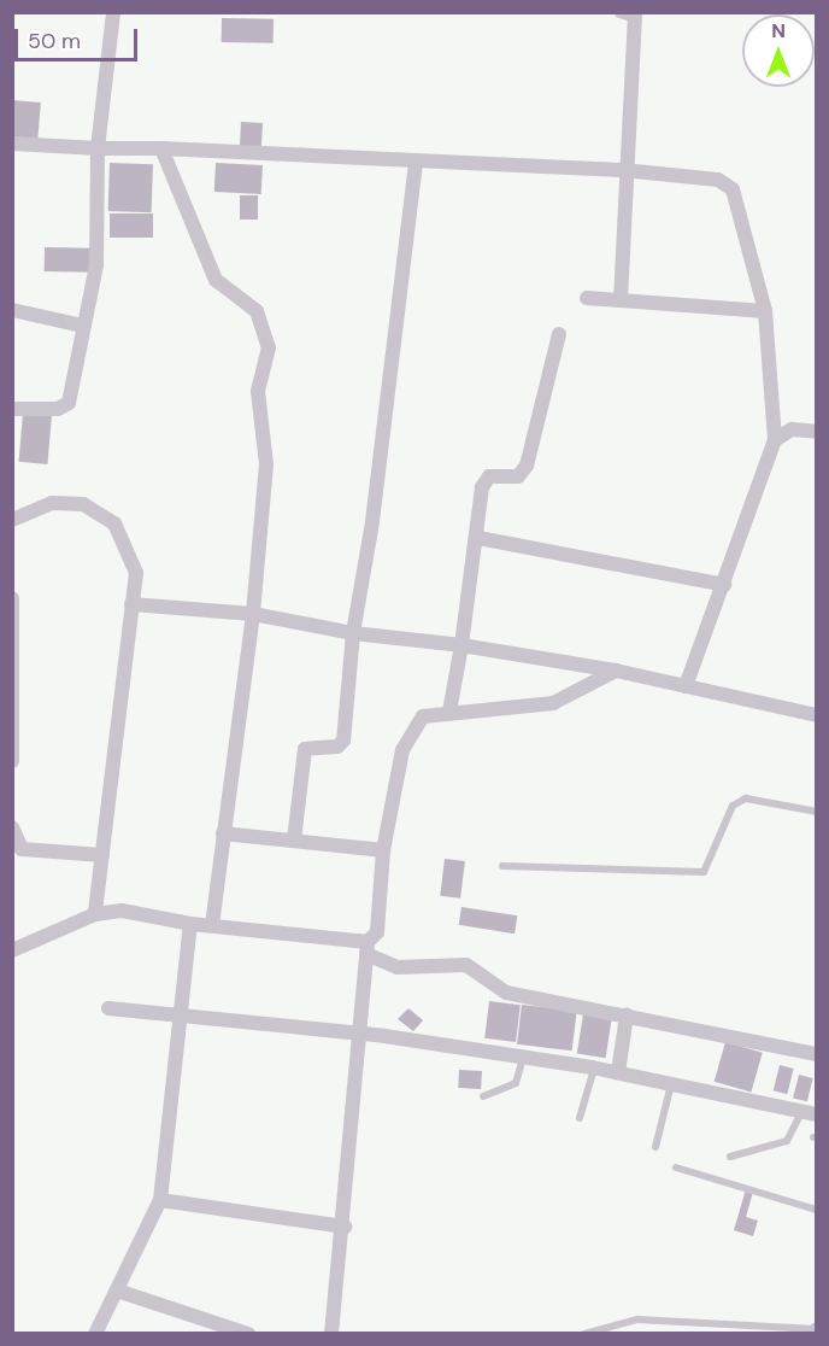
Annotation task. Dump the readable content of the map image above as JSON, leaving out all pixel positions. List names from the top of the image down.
{
  "scale_bar": "50 m",
  "north": "top"
}
